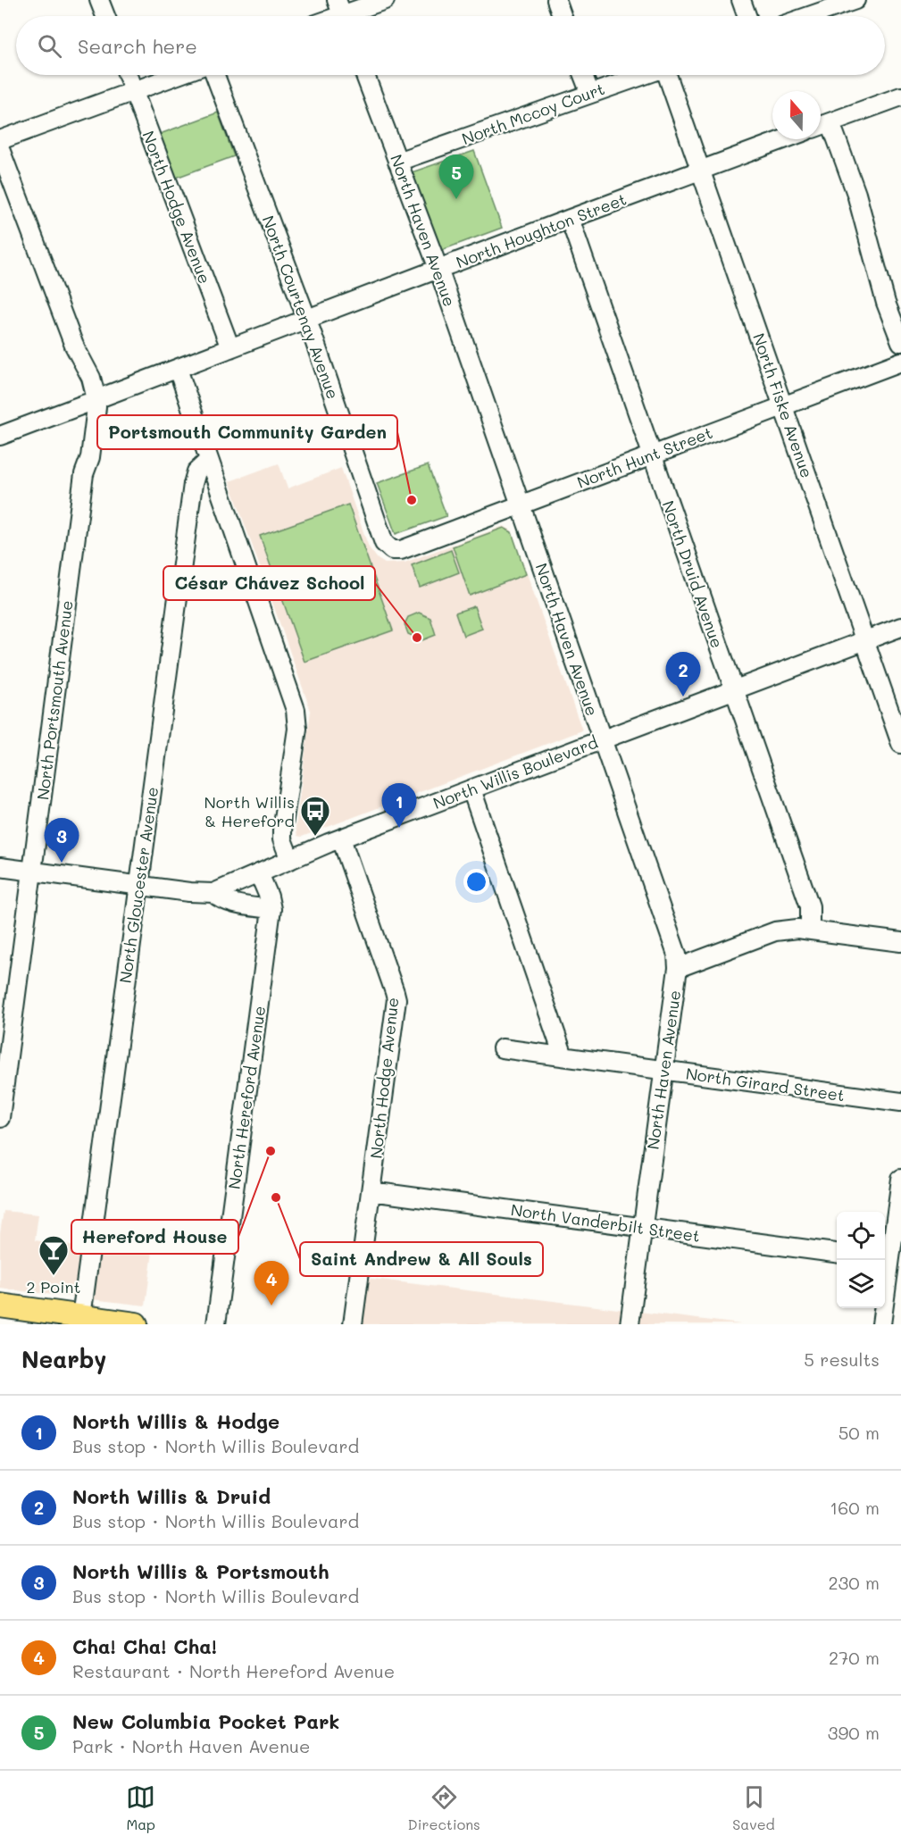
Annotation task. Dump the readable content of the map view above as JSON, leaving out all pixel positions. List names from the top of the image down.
{
  "streets": {
    "street": [
      "North Mccoy Court",
      "North Hodge Avenue",
      "North Haven Avenue",
      "North Houghton Street",
      "North Courtenay Avenue",
      "North Fiske Avenue",
      "North Hunt Street",
      "North Druid Avenue",
      "North Portsmouth Avenue",
      "North Willis Boulevard",
      "North Gloucester Avenue",
      "North Girard Street",
      "North Hereford Avenue",
      "North Vanderbilt Street"
    ]
  },
  "crossings": [
    ["North Mccoy Court", "North Haven Avenue"],
    ["North Hodge Avenue", "North Houghton Street"],
    ["North Hodge Avenue", "North Willis Boulevard"],
    ["North Hodge Avenue", "North Vanderbilt Street"],
    ["North Haven Avenue", "North Houghton Street"],
    ["North Haven Avenue", "North Hunt Street"],
    ["North Haven Avenue", "North Willis Boulevard"],
    ["North Haven Avenue", "North Girard Street"],
    ["North Haven Avenue", "North Vanderbilt Street"],
    ["North Houghton Street", "North Courtenay Avenue"],
    ["North Houghton Street", "North Fiske Avenue"],
    ["North Houghton Street", "North Druid Avenue"],
    ["North Houghton Street", "North Portsmouth Avenue"],
    ["North Courtenay Avenue", "North Hunt Street"],
    ["North Fiske Avenue", "North Hunt Street"],
    ["North Fiske Avenue", "North Willis Boulevard"],
    ["North Hunt Street", "North Druid Avenue"],
    ["North Druid Avenue", "North Willis Boulevard"],
    ["North Portsmouth Avenue", "North Willis Boulevard"],
    ["North Willis Boulevard", "North Gloucester Avenue"],
    ["North Willis Boulevard", "North Hereford Avenue"]
  ],
  "places": {
    "other": [
      "Portsmouth Community Garden",
      "César Chávez School",
      "Hereford House",
      "Saint Andrew & All Souls"
    ],
    "bus stop": ["North Willis & Hereford"],
    "bar": ["2 Point"]
  },
  "north": "top",
  "page": {
    "search": "Search here",
    "pins": [
      "5",
      "2",
      "1",
      "3",
      "4"
    ],
    "heading": ["Nearby", "5 results"],
    "list": [
      {
        "mark": "1",
        "name": "North Willis & Hodge",
        "note": "Bus stop · North Willis Boulevard",
        "value": "50 m"
      },
      {
        "mark": "2",
        "name": "North Willis & Druid",
        "note": "Bus stop · North Willis Boulevard",
        "value": "160 m"
      },
      {
        "mark": "3",
        "name": "North Willis & Portsmouth",
        "note": "Bus stop · North Willis Boulevard",
        "value": "230 m"
      },
      {
        "mark": "4",
        "name": "Cha! Cha! Cha!",
        "note": "Restaurant · North Hereford Avenue",
        "value": "270 m"
      },
      {
        "mark": "5",
        "name": "New Columbia Pocket Park",
        "note": "Park · North Haven Avenue",
        "value": "390 m"
      }
    ],
    "nav": ["Map", "Directions", "Saved"]
  }
}
